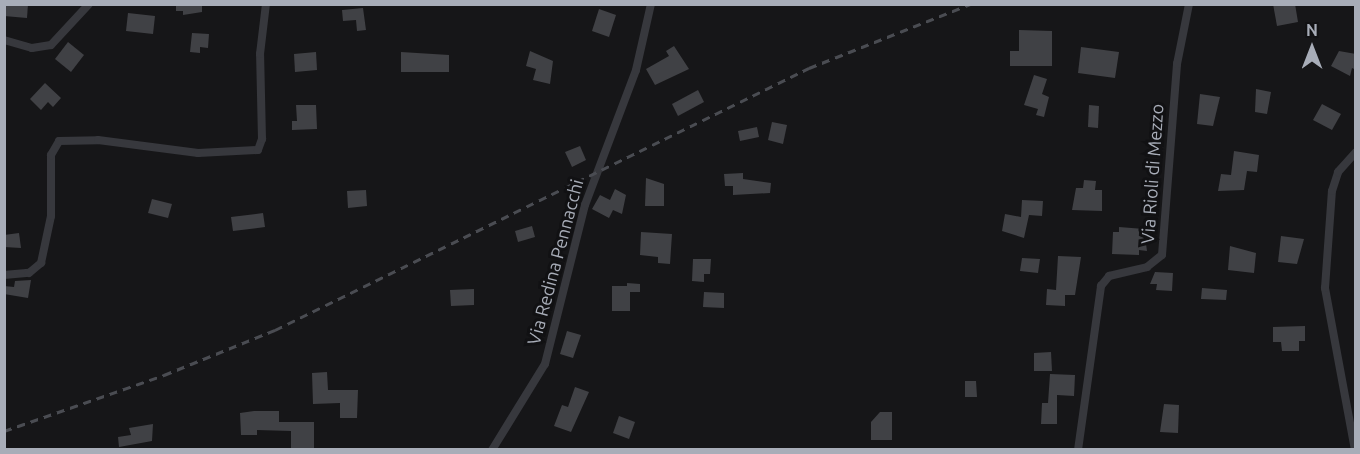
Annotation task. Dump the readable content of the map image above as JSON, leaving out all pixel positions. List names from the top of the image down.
{
  "streets": {
    "street": ["Via Rioli di Mezzo", "Via Redina Pennacchi"]
  },
  "north": "top"
}
